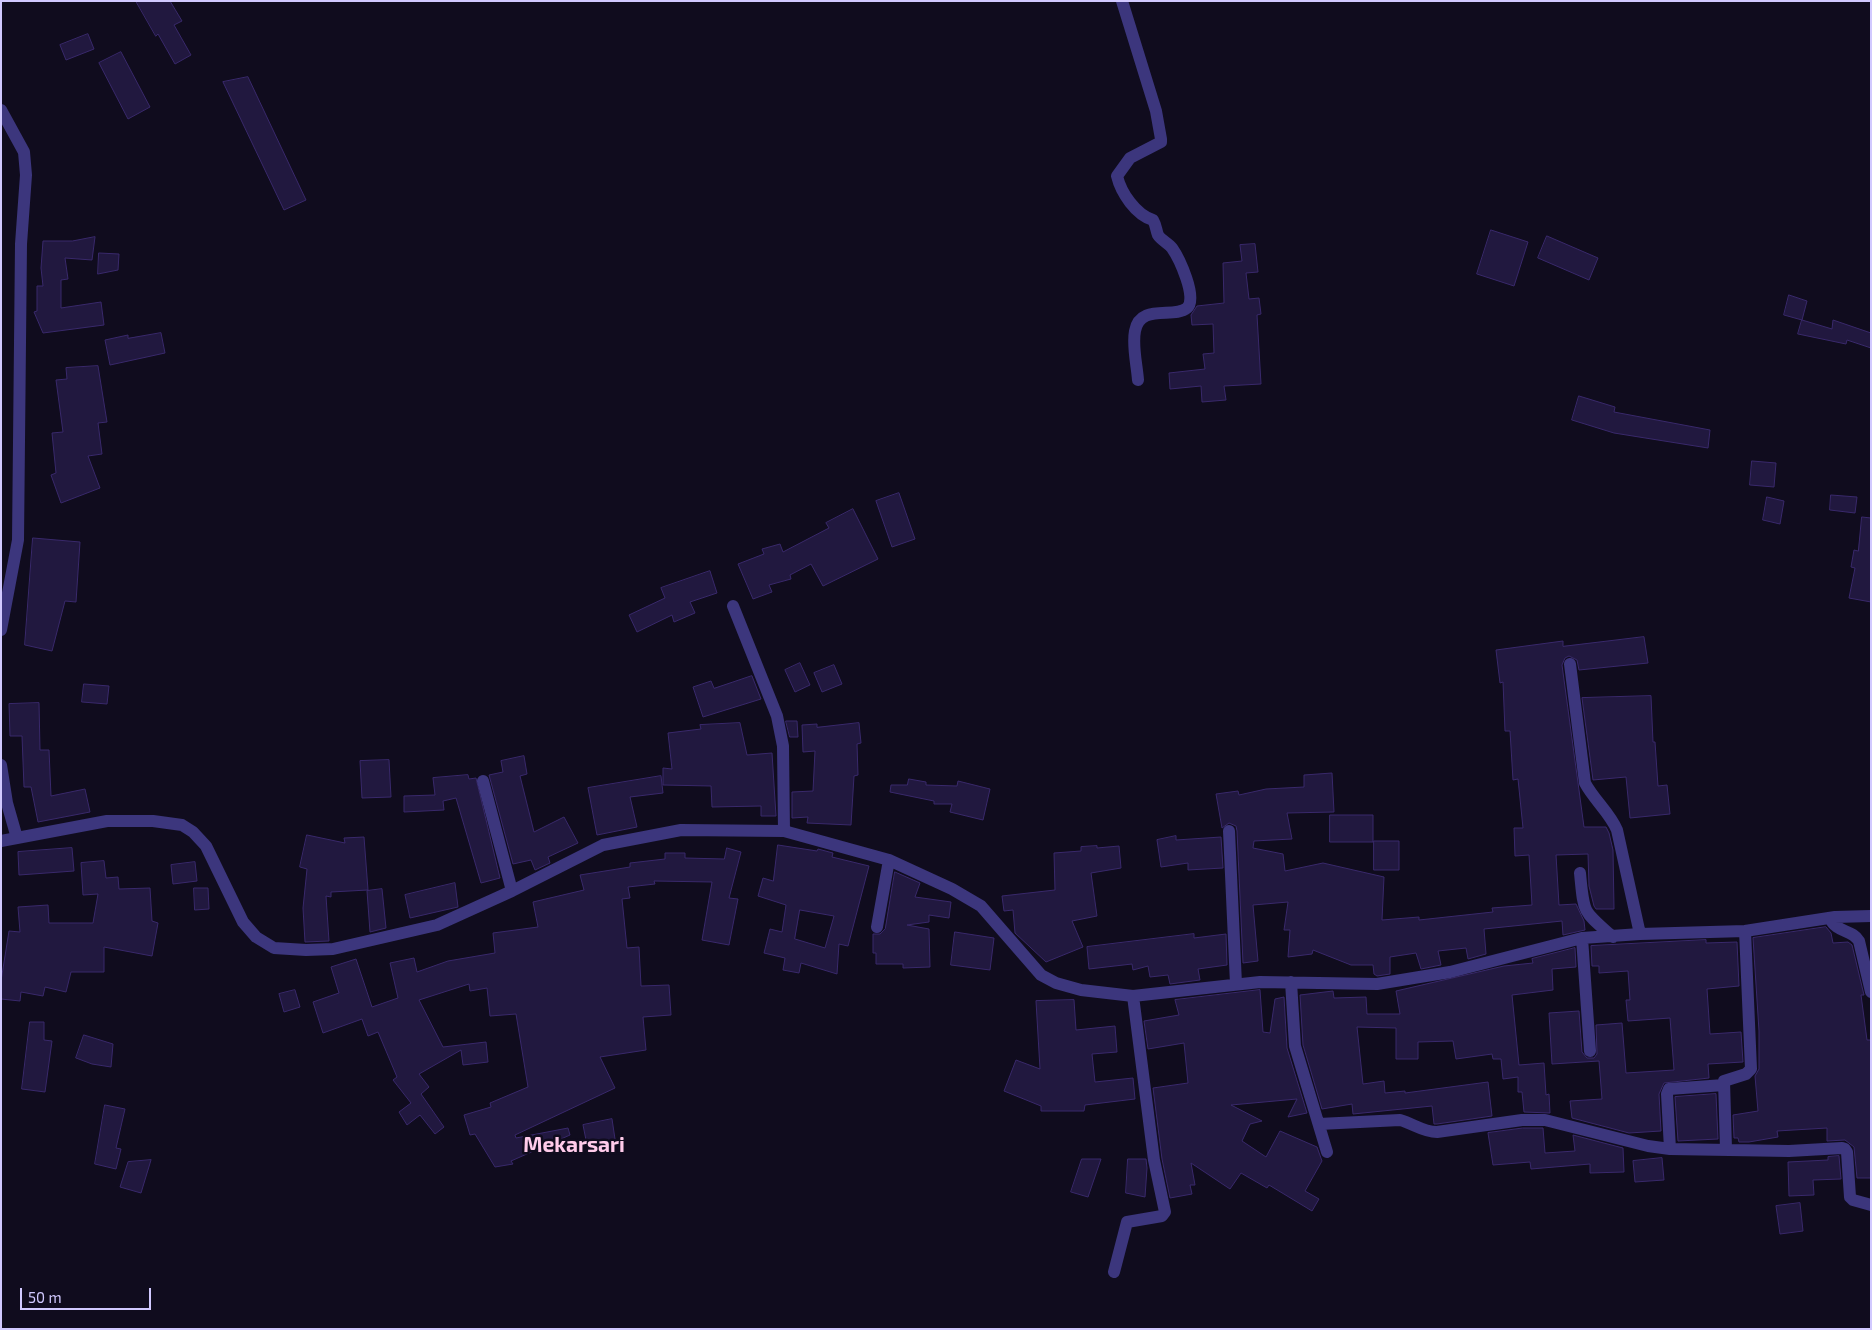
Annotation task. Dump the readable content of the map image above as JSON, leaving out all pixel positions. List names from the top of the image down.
{
  "districts": ["Mekarsari"],
  "scale_bar": "50 m"
}
